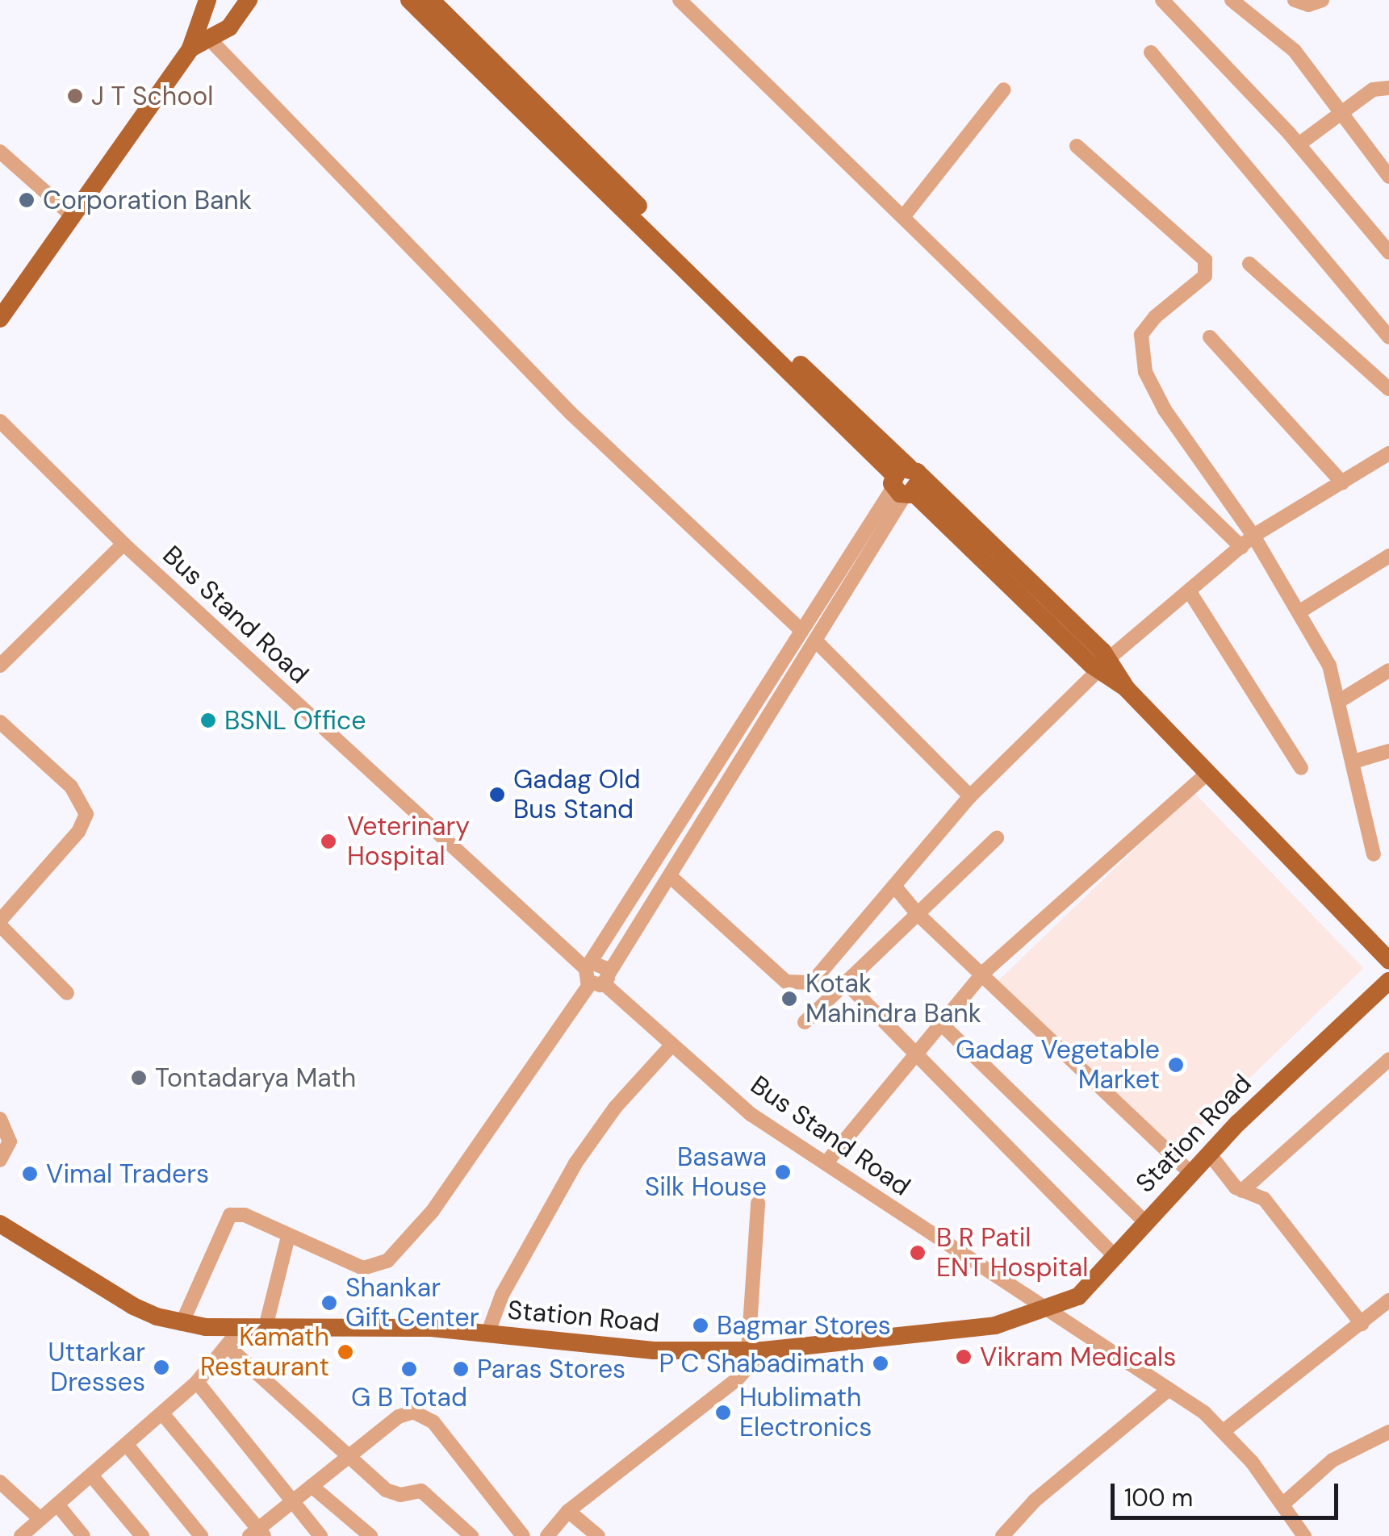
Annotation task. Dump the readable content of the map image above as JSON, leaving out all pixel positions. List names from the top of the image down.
{
  "streets": {
    "main road": ["Station Road"],
    "street": ["Bus Stand Road"]
  },
  "crossings": [
    ["Bus Stand Road", "Station Road"]
  ],
  "places": [
    "J T School",
    "Corporation Bank",
    "BSNL Office",
    "Gadag Old Bus Stand",
    "Veterinary Hospital",
    "Kotak Mahindra Bank",
    "Gadag Vegetable Market",
    "Tontadarya Math",
    "Basawa Silk House",
    "Vimal Traders",
    "B R Patil ENT Hospital",
    "Shankar Gift Center",
    "Bagmar Stores",
    "Kamath Restaurant",
    "Vikram Medicals",
    "P C Shabadimath",
    "Uttarkar Dresses",
    "G B Totad",
    "Paras Stores",
    "Hublimath Electronics"
  ],
  "scale_bar": "100 m"
}
